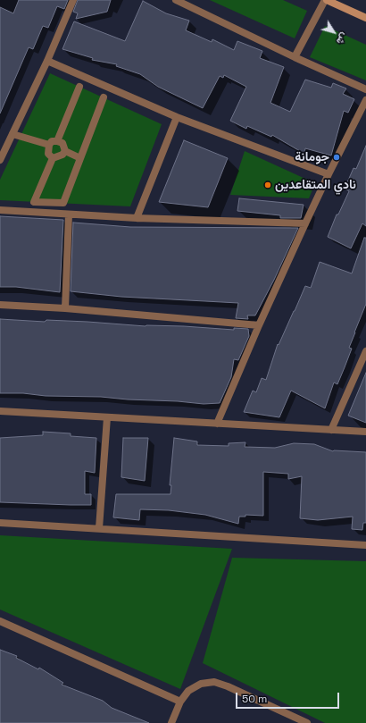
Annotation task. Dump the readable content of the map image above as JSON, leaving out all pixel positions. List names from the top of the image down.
{
  "places": ["جومانة", "نادي المتقاعدین"],
  "scale_bar": "50 m",
  "north": "bottom right"
}
